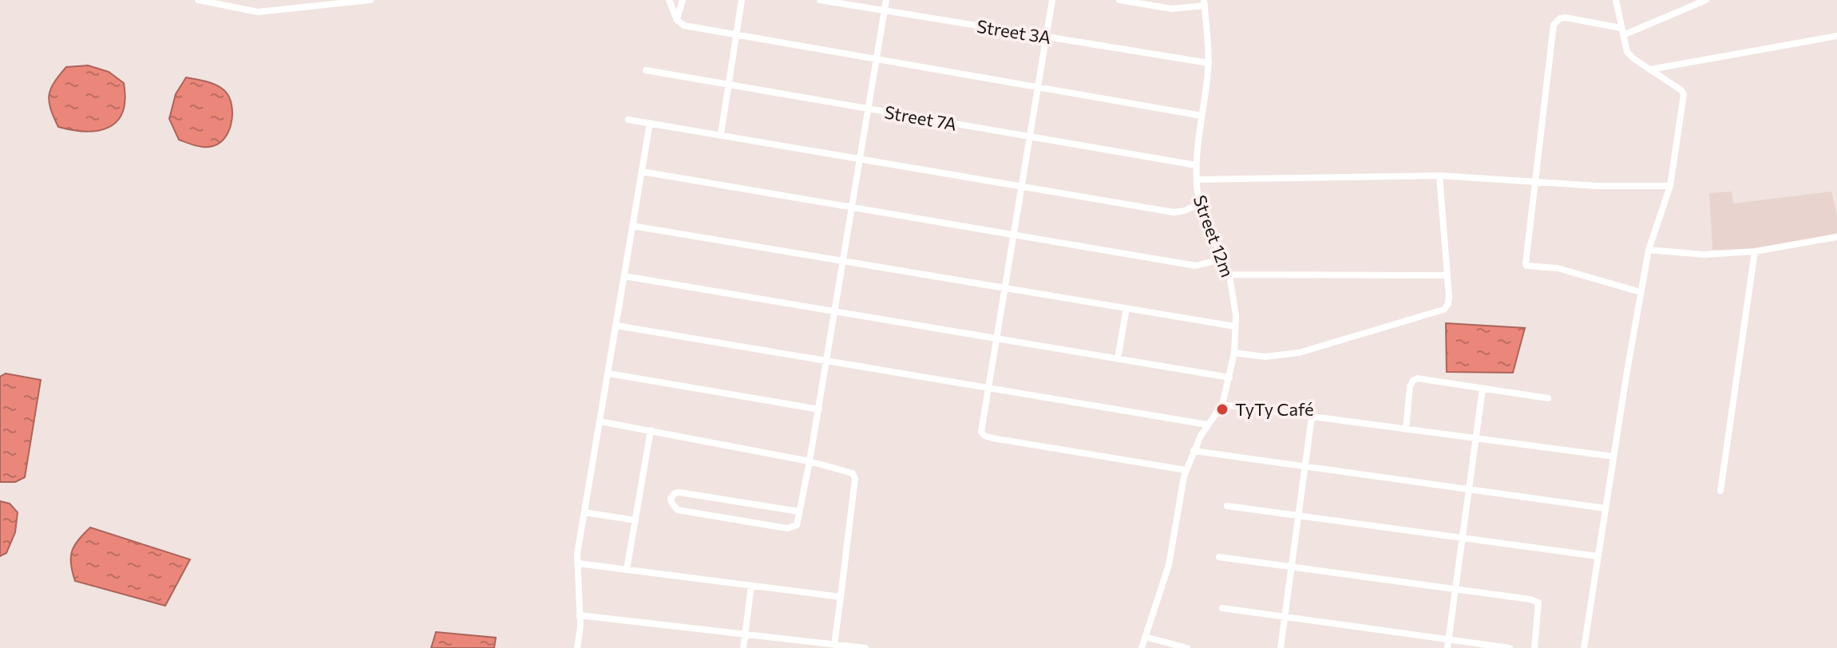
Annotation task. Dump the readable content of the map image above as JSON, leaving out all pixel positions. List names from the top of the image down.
{
  "streets": {
    "street": ["Street 3A", "Street 7A", "Street 12m"]
  },
  "crossings": [
    ["Street 3A", "Street 12m"],
    ["Street 7A", "Street 12m"]
  ],
  "places": ["TyTy Café"]
}
